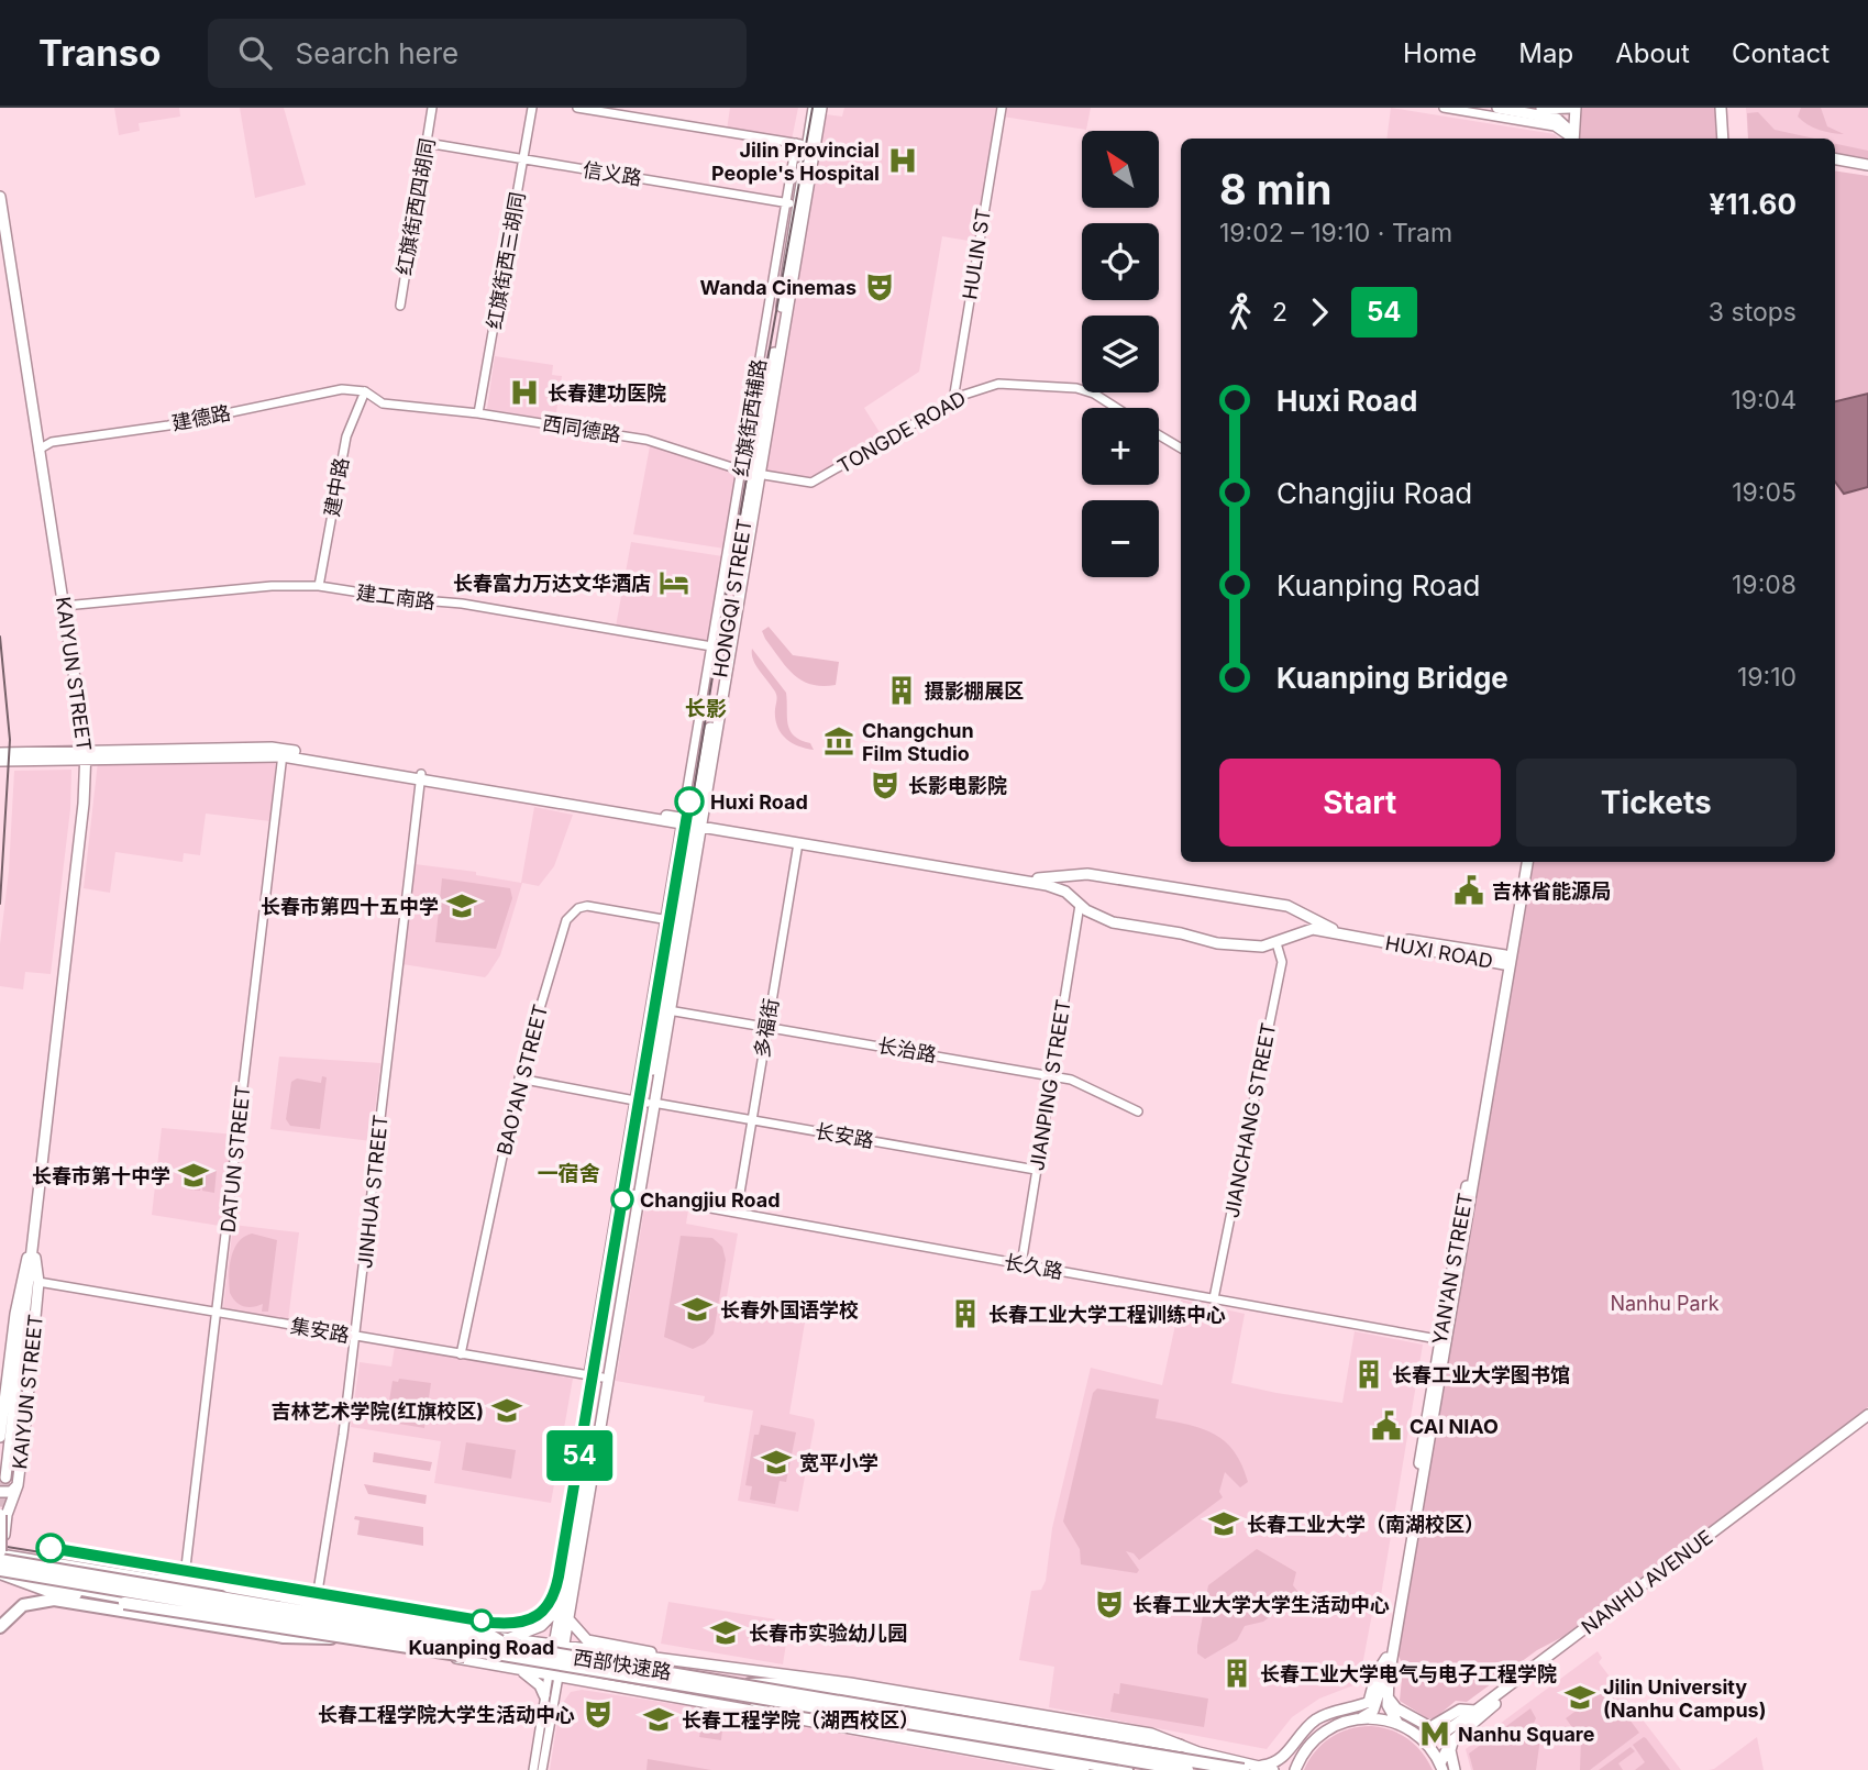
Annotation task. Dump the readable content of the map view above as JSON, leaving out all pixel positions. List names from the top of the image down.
{
  "streets": {
    "highway": ["西部快速路"],
    "main road": [
      "HONGQI STREET",
      "KAIYUN STREET",
      "HUXI ROAD",
      "YAN'AN STREET",
      "NANHU AVENUE"
    ],
    "street": [
      "信义路",
      "红旗街西四胡同",
      "HULIN ST",
      "红旗街西三胡同",
      "建德路",
      "红旗街西辅路",
      "西同德路",
      "TONGDE ROAD",
      "建中路",
      "建工南路",
      "多福街",
      "长治路",
      "BAO'AN STREET",
      "JIANPING STREET",
      "JIANCHANG STREET",
      "长安路",
      "DATUN STREET",
      "JINHUA STREET",
      "长久路",
      "集安路"
    ]
  },
  "crossings": [
    ["信义路", "红旗街西四胡同"],
    ["信义路", "红旗街西三胡同"],
    ["信义路", "红旗街西辅路"],
    ["信义路", "HONGQI STREET"],
    ["HULIN ST", "TONGDE ROAD"],
    ["红旗街西三胡同", "西同德路"],
    ["建德路", "西同德路"],
    ["建德路", "建中路"],
    ["建德路", "KAIYUN STREET"],
    ["红旗街西辅路", "西同德路"],
    ["红旗街西辅路", "建工南路"],
    ["红旗街西辅路", "HONGQI STREET"],
    ["红旗街西辅路", "HUXI ROAD"],
    ["红旗街西辅路", "BAO'AN STREET"],
    ["红旗街西辅路", "长安路"],
    ["红旗街西辅路", "长久路"],
    ["红旗街西辅路", "集安路"],
    ["西同德路", "TONGDE ROAD"],
    ["西同德路", "建中路"],
    ["西同德路", "HONGQI STREET"],
    ["TONGDE ROAD", "HONGQI STREET"],
    ["建中路", "建工南路"],
    ["建工南路", "HONGQI STREET"],
    ["建工南路", "KAIYUN STREET"],
    ["HONGQI STREET", "HUXI ROAD"],
    ["HONGQI STREET", "长治路"],
    ["HONGQI STREET", "BAO'AN STREET"],
    ["HONGQI STREET", "长安路"],
    ["HONGQI STREET", "长久路"],
    ["HONGQI STREET", "集安路"],
    ["KAIYUN STREET", "HUXI ROAD"],
    ["KAIYUN STREET", "集安路"],
    ["KAIYUN STREET", "西部快速路"],
    ["HUXI ROAD", "多福街"],
    ["HUXI ROAD", "JIANPING STREET"],
    ["HUXI ROAD", "JIANCHANG STREET"],
    ["HUXI ROAD", "DATUN STREET"],
    ["HUXI ROAD", "JINHUA STREET"],
    ["HUXI ROAD", "YAN'AN STREET"],
    ["多福街", "长治路"],
    ["多福街", "长安路"],
    ["多福街", "长久路"],
    ["长治路", "JIANPING STREET"],
    ["BAO'AN STREET", "长安路"],
    ["BAO'AN STREET", "集安路"],
    ["JIANPING STREET", "长安路"],
    ["JIANPING STREET", "长久路"],
    ["JIANCHANG STREET", "长久路"],
    ["DATUN STREET", "集安路"],
    ["JINHUA STREET", "集安路"],
    ["长久路", "YAN'AN STREET"]
  ],
  "districts": ["长影", "一宿舍"],
  "parks": ["Nanhu Park"],
  "places": {
    "hospital": ["Jilin Provincial People's Hospital", "长春建功医院"],
    "theatre": [
      "Wanda Cinemas",
      "长影电影院",
      "长春工业大学大学生活动中心",
      "长春工程学院大学生活动中心"
    ],
    "hotel": ["长春富力万达文华酒店"],
    "building": [
      "摄影棚展区",
      "长春工业大学工程训练中心",
      "长春工业大学图书馆",
      "长春工业大学电气与电子工程学院"
    ],
    "museum": ["Changchun Film Studio"],
    "other": ["Huxi Road", "Changjiu Road", "Kuanping Road"],
    "public building": ["吉林省能源局", "CAI NIAO"],
    "school or university": [
      "长春市第四十五中学",
      "长春市第十中学",
      "长春外国语学校",
      "吉林艺术学院(红旗校区)",
      "宽平小学",
      "长春工业大学（南湖校区）",
      "长春市实验幼儿园",
      "Jilin University (Nanhu Campus)",
      "长春工程学院（湖西校区）"
    ],
    "metro station": ["Nanhu Square"]
  },
  "lines": ["tram line 54"],
  "north": "top left",
  "page": {
    "header": "Transo",
    "search": "Search here",
    "nav": [
      "Home",
      "Map",
      "About",
      "Contact"
    ],
    "on_map": "54",
    "map_buttons": ["+", "−"],
    "heading": ["8 min", "19:02 – 19:10 · Tram", "¥11.60"],
    "legs": ["2", "54", "3 stops"],
    "list": [
      {
        "name": "Huxi Road",
        "value": "19:04"
      },
      {
        "name": "Changjiu Road",
        "value": "19:05"
      },
      {
        "name": "Kuanping Road",
        "value": "19:08"
      },
      {
        "name": "Kuanping Bridge",
        "value": "19:10"
      }
    ],
    "buttons": ["Start", "Tickets"]
  }
}
